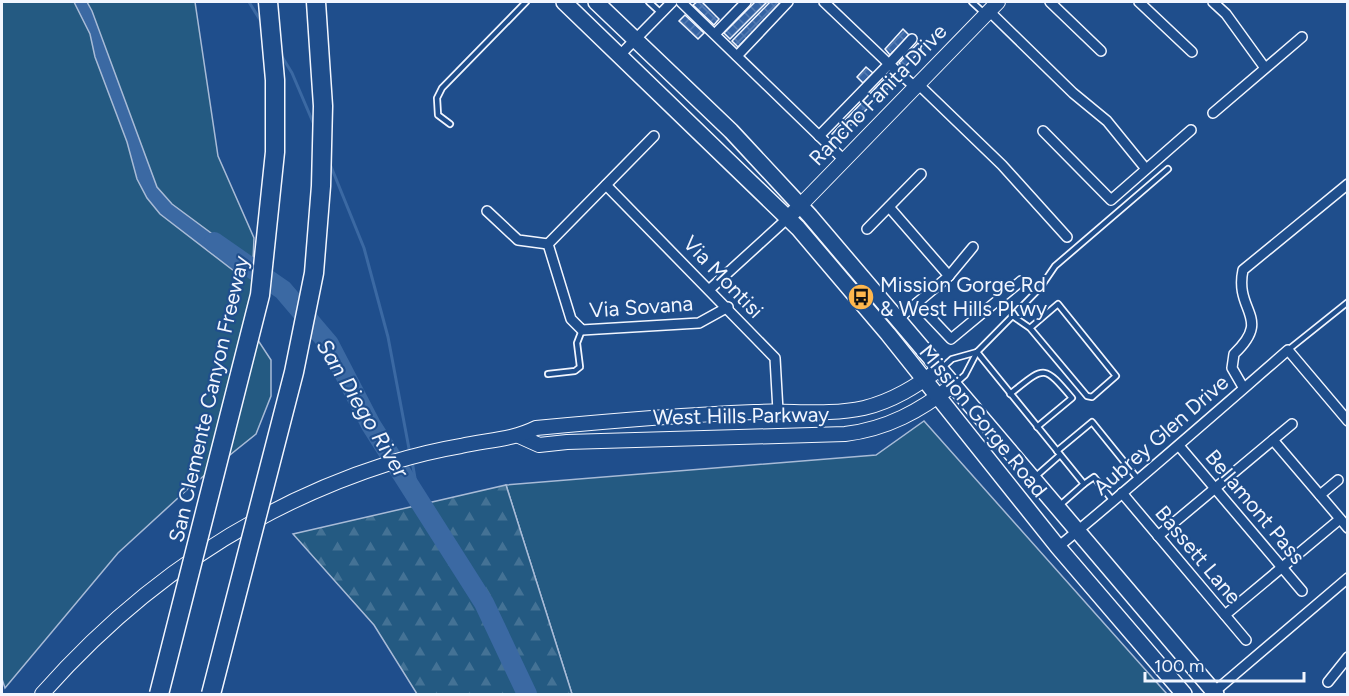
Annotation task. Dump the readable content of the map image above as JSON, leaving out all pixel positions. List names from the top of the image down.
{
  "streets": {
    "highway": ["San Clemente Canyon Freeway"],
    "main road": ["Rancho Fanita Drive", "West Hills Parkway", "Mission Gorge Road"],
    "street": [
      "Via Montisi",
      "Via Sovana",
      "Aubrey Glen Drive",
      "Bellamont Pass",
      "Bassett Lane"
    ]
  },
  "crossings": [
    ["Rancho Fanita Drive", "Mission Gorge Road"],
    ["Via Montisi", "Via Sovana"],
    ["Via Montisi", "West Hills Parkway"],
    ["West Hills Parkway", "Mission Gorge Road"],
    ["Mission Gorge Road", "Aubrey Glen Drive"],
    ["Aubrey Glen Drive", "Bellamont Pass"],
    ["Aubrey Glen Drive", "Bassett Lane"]
  ],
  "water": ["San Diego River"],
  "places": {
    "bus stop": ["Mission Gorge Rd & West Hills Pkwy"]
  },
  "scale_bar": "100 m"
}
